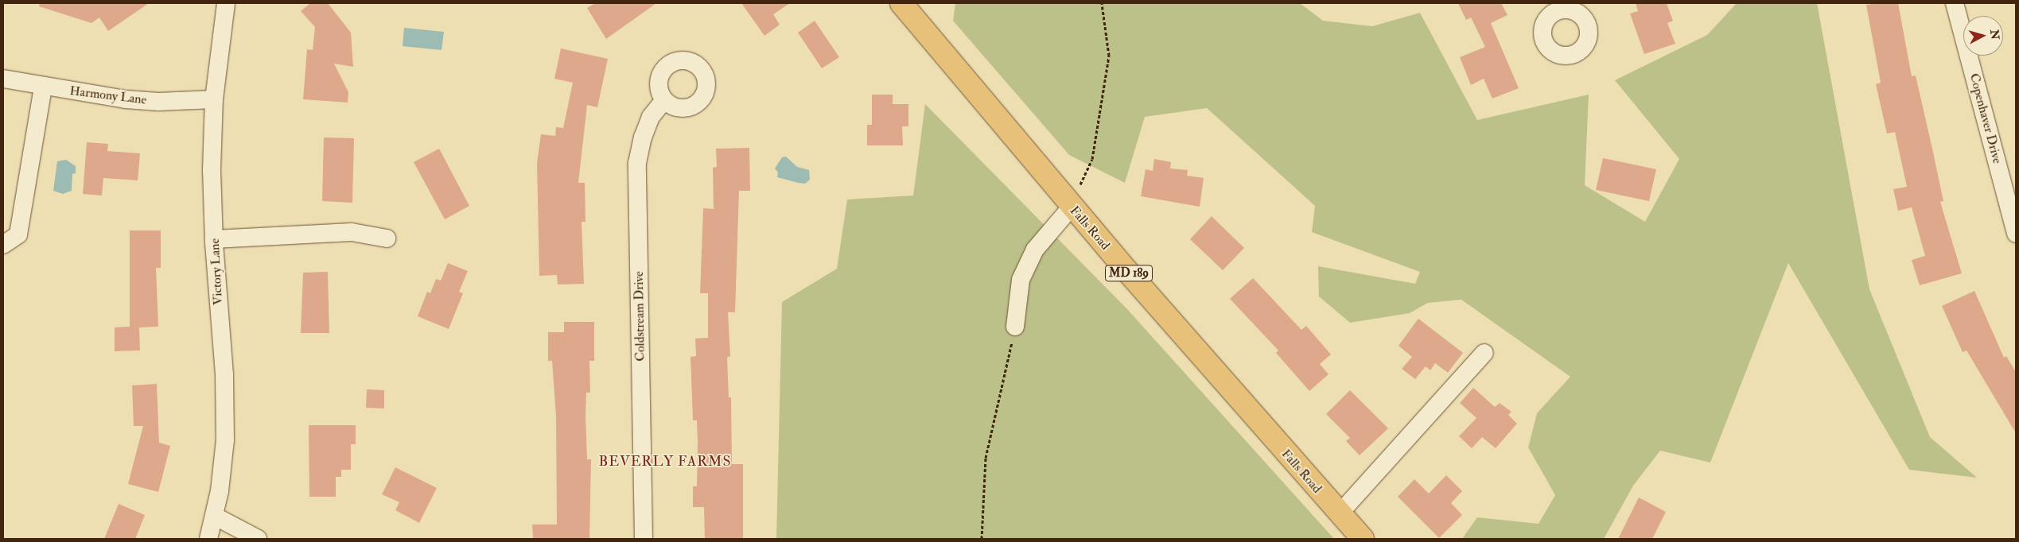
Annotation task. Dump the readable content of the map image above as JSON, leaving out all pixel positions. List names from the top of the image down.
{
  "streets": {
    "main road": ["Falls Road", "MD 189"],
    "street": [
      "Harmony Lane",
      "Copenhaver Drive",
      "Victory Lane",
      "Coldstream Drive"
    ]
  },
  "crossings": [
    ["Harmony Lane", "Victory Lane"]
  ],
  "districts": ["BEVERLY FARMS"],
  "north": "right"
}
